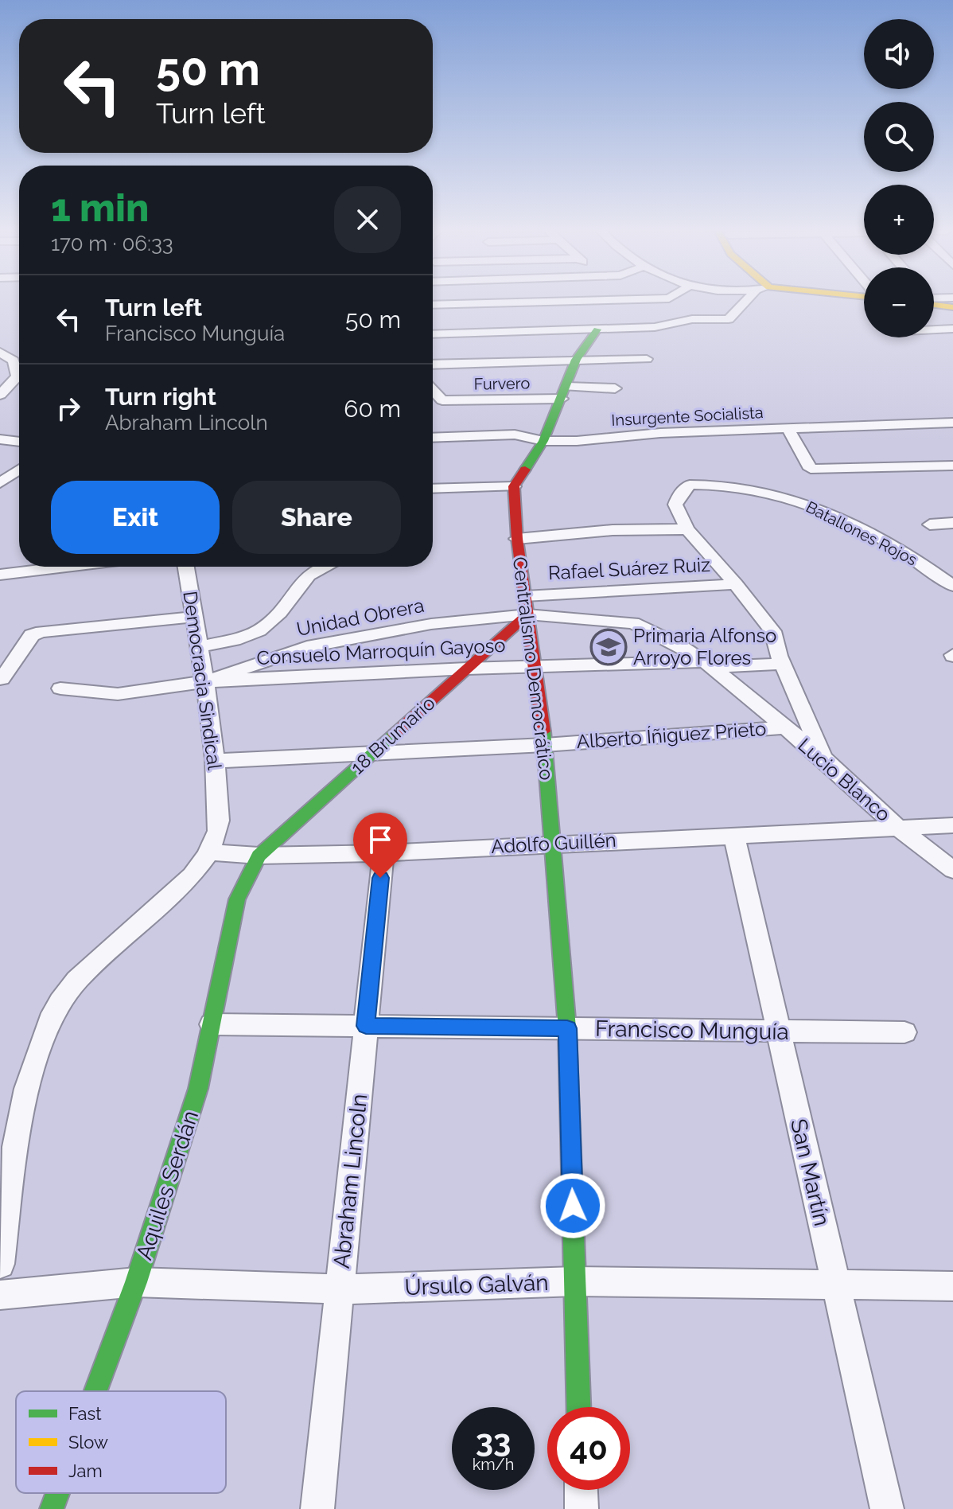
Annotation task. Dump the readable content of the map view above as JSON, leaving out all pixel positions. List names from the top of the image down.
{
  "streets": {
    "street": [
      "Furvero",
      "Insurgente Socialista",
      "Batallones Rojos",
      "Rafael Suárez Ruiz",
      "Unidad Obrera",
      "Consuelo Marroquín Gayoso",
      "Centralismo Democrático",
      "Democracia Sindical",
      "18 Brumario",
      "Alberto Íñiguez Prieto",
      "Lucio Blanco",
      "Adolfo Guillén",
      "Francisco Munguía",
      "San Martín",
      "Abraham Lincoln",
      "Aquiles Serdán",
      "Úrsulo Galván"
    ]
  },
  "crossings": [
    ["Insurgente Socialista", "Batallones Rojos"],
    ["Rafael Suárez Ruiz", "Centralismo Democrático"],
    ["Unidad Obrera", "Consuelo Marroquín Gayoso"],
    ["Unidad Obrera", "Centralismo Democrático"],
    ["Unidad Obrera", "Democracia Sindical"],
    ["Unidad Obrera", "18 Brumario"],
    ["Unidad Obrera", "Lucio Blanco"],
    ["Consuelo Marroquín Gayoso", "Centralismo Democrático"],
    ["Consuelo Marroquín Gayoso", "Democracia Sindical"],
    ["Consuelo Marroquín Gayoso", "18 Brumario"],
    ["Consuelo Marroquín Gayoso", "Lucio Blanco"],
    ["Centralismo Democrático", "18 Brumario"],
    ["Centralismo Democrático", "Alberto Íñiguez Prieto"],
    ["Centralismo Democrático", "Lucio Blanco"],
    ["Centralismo Democrático", "Adolfo Guillén"],
    ["Centralismo Democrático", "Francisco Munguía"],
    ["Centralismo Democrático", "Úrsulo Galván"],
    ["Democracia Sindical", "Alberto Íñiguez Prieto"],
    ["Democracia Sindical", "Adolfo Guillén"],
    ["18 Brumario", "Alberto Íñiguez Prieto"],
    ["18 Brumario", "Lucio Blanco"],
    ["18 Brumario", "Adolfo Guillén"],
    ["18 Brumario", "Aquiles Serdán"],
    ["Alberto Íñiguez Prieto", "Lucio Blanco"],
    ["Lucio Blanco", "Adolfo Guillén"],
    ["Adolfo Guillén", "San Martín"],
    ["Adolfo Guillén", "Abraham Lincoln"],
    ["Adolfo Guillén", "Aquiles Serdán"],
    ["Francisco Munguía", "San Martín"],
    ["Francisco Munguía", "Abraham Lincoln"],
    ["Francisco Munguía", "Aquiles Serdán"],
    ["San Martín", "Úrsulo Galván"],
    ["Abraham Lincoln", "Úrsulo Galván"],
    ["Aquiles Serdán", "Úrsulo Galván"]
  ],
  "places": {
    "school or university": ["Primaria Alfonso Arroyo Flores"]
  },
  "legend": ["Fast", "Slow", "Jam"],
  "page": {
    "map_buttons": ["+", "−"],
    "turn": ["50 m", "Turn left"],
    "heading": ["1 min", "170 m · 06:33"],
    "list": [
      {
        "name": "Turn left",
        "note": "Francisco Munguía",
        "value": "50 m"
      },
      {
        "name": "Turn right",
        "note": "Abraham Lincoln",
        "value": "60 m"
      }
    ],
    "buttons": ["Exit", "Share"],
    "speed": "33 km/h",
    "limit": "40"
  }
}
